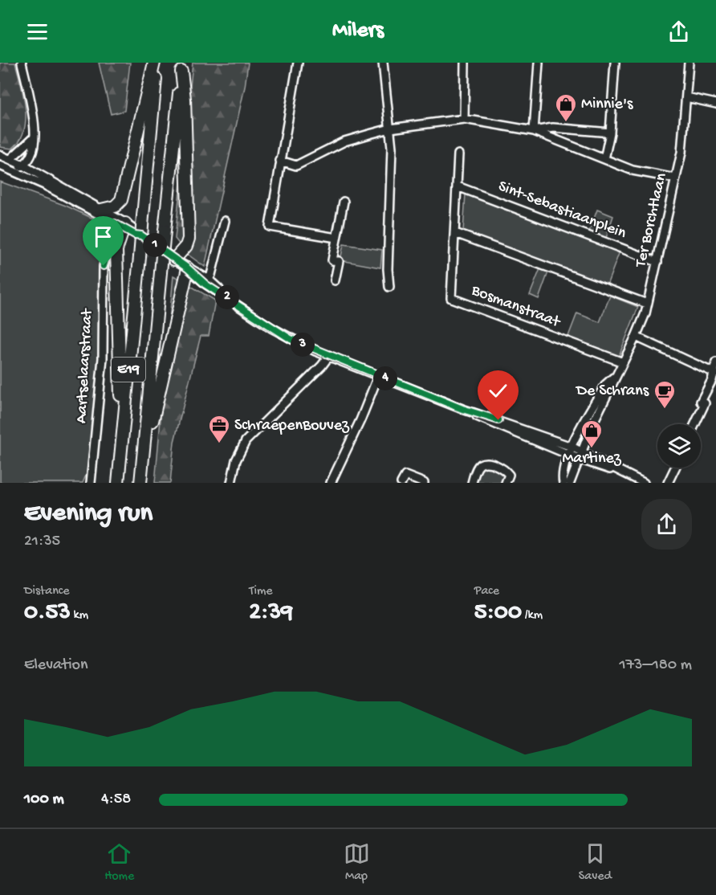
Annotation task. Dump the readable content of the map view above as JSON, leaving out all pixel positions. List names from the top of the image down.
{
  "streets": {
    "highway": ["E19"],
    "street": [
      "Sint-Sebastiaanplein",
      "Ter Borchtlaan",
      "Bosmanstraat",
      "Aartselaarstraat"
    ]
  },
  "crossings": [
    ["Sint-Sebastiaanplein", "Ter Borchtlaan"],
    ["Sint-Sebastiaanplein", "Bosmanstraat"],
    ["Ter Borchtlaan", "Bosmanstraat"]
  ],
  "places": {
    "shop": ["Minnie's", "Martinez"],
    "cafe": ["De Schrans"],
    "office": ["SchraepenBouvez"]
  },
  "page": {
    "header": "Milers",
    "pins": [
      "1",
      "2",
      "3",
      "4"
    ],
    "heading": ["Evening run", "21:35"],
    "stats": [
      ["Distance", "0.53 km"],
      ["Time", "2:39"],
      ["Pace", "5:00 /km"]
    ],
    "chart": ["Elevation", "173–180 m"],
    "list": [
      {
        "name": "100 m",
        "note": "4:58"
      }
    ],
    "tabs": ["Home", "Map", "Saved"]
  }
}
